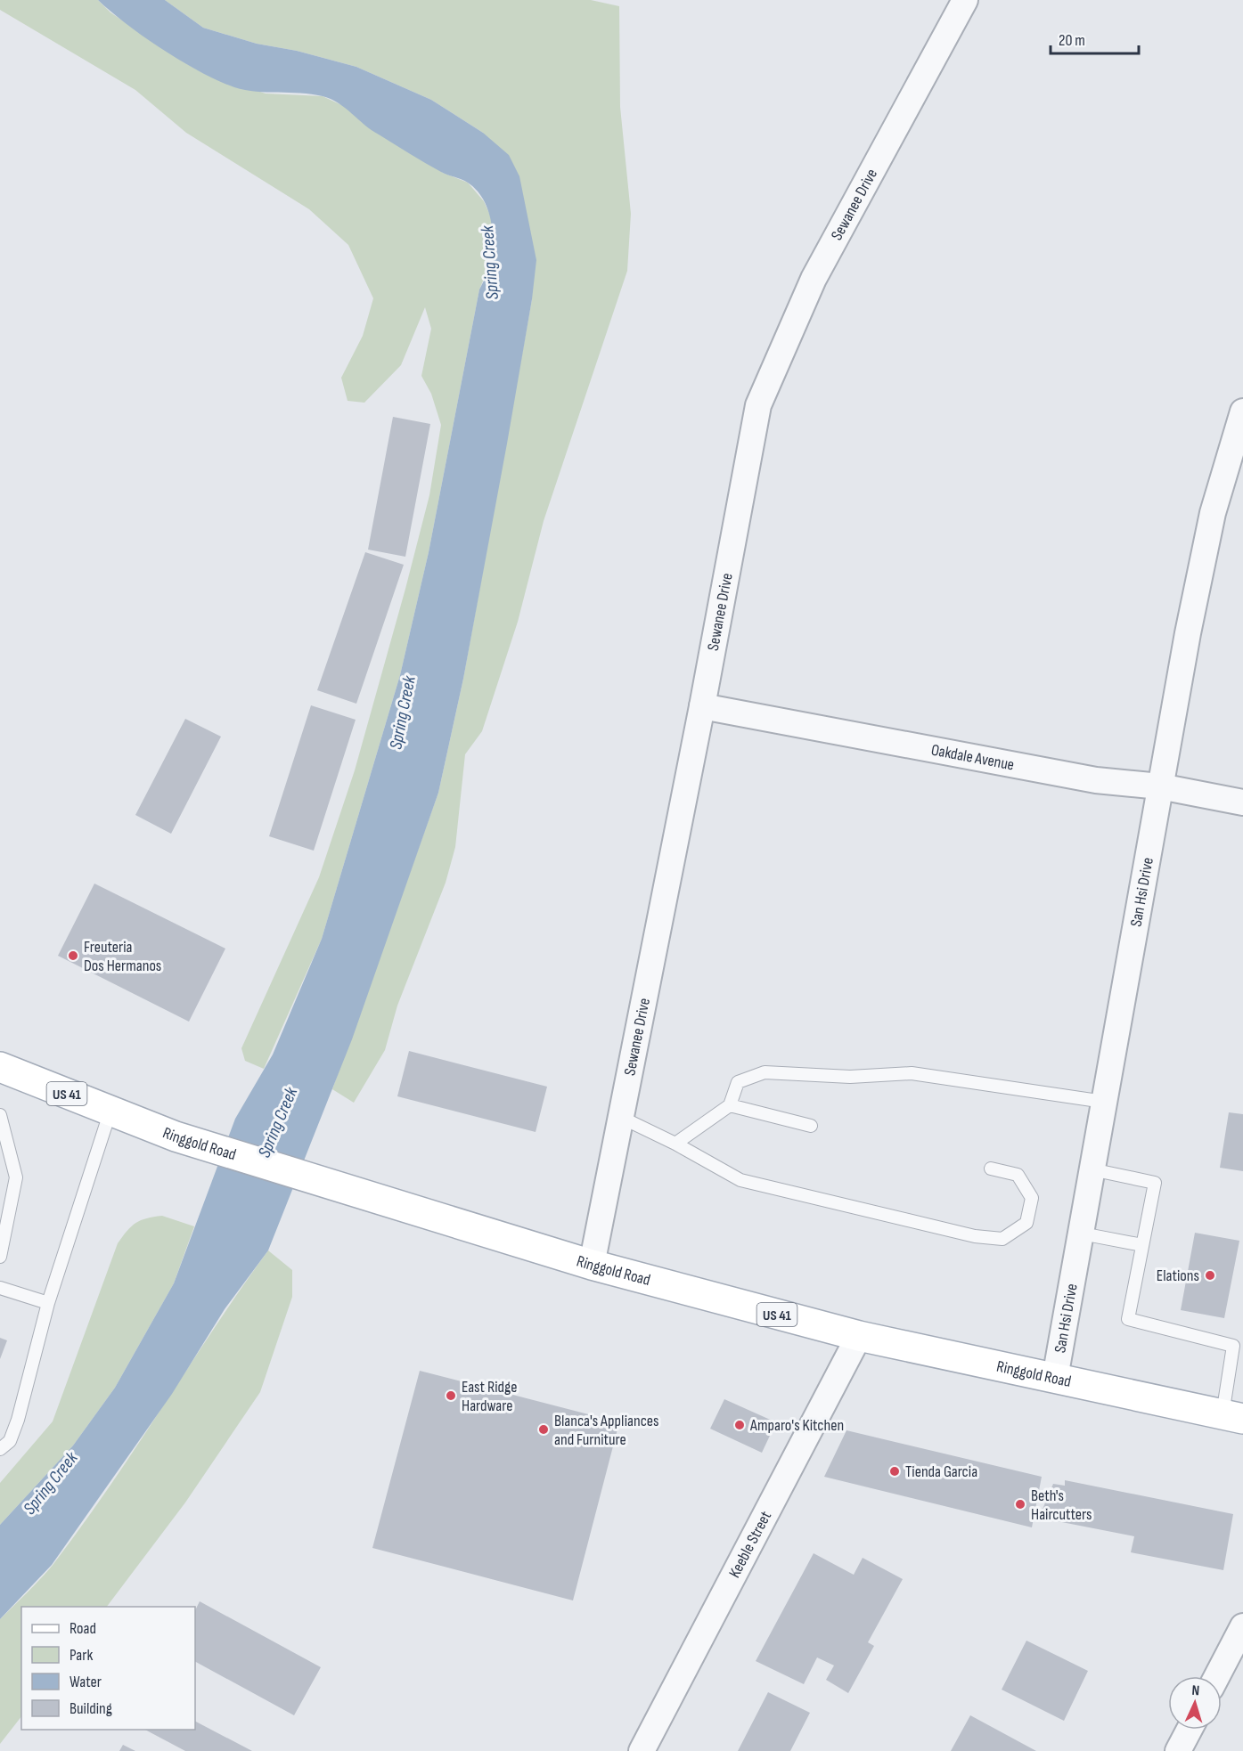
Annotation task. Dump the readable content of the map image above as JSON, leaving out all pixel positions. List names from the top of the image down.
{
  "streets": {
    "main road": ["US 41", "Ringgold Road"],
    "street": [
      "Sewanee Drive",
      "Oakdale Avenue",
      "San Hsi Drive",
      "Keeble Street"
    ]
  },
  "crossings": [
    ["Sewanee Drive", "Oakdale Avenue"],
    ["Sewanee Drive", "Ringgold Road"],
    ["Oakdale Avenue", "San Hsi Drive"],
    ["San Hsi Drive", "Ringgold Road"],
    ["Ringgold Road", "Keeble Street"]
  ],
  "water": ["Spring Creek"],
  "places": [
    "Freuteria Dos Hermanos",
    "Elations",
    "East Ridge Hardware",
    "Amparo's Kitchen",
    "Blanca's Appliances and Furniture",
    "Tienda Garcia",
    "Beth's Haircutters"
  ],
  "legend": [
    "Road",
    "Park",
    "Water",
    "Building"
  ],
  "scale_bar": "20 m",
  "north": "top"
}
